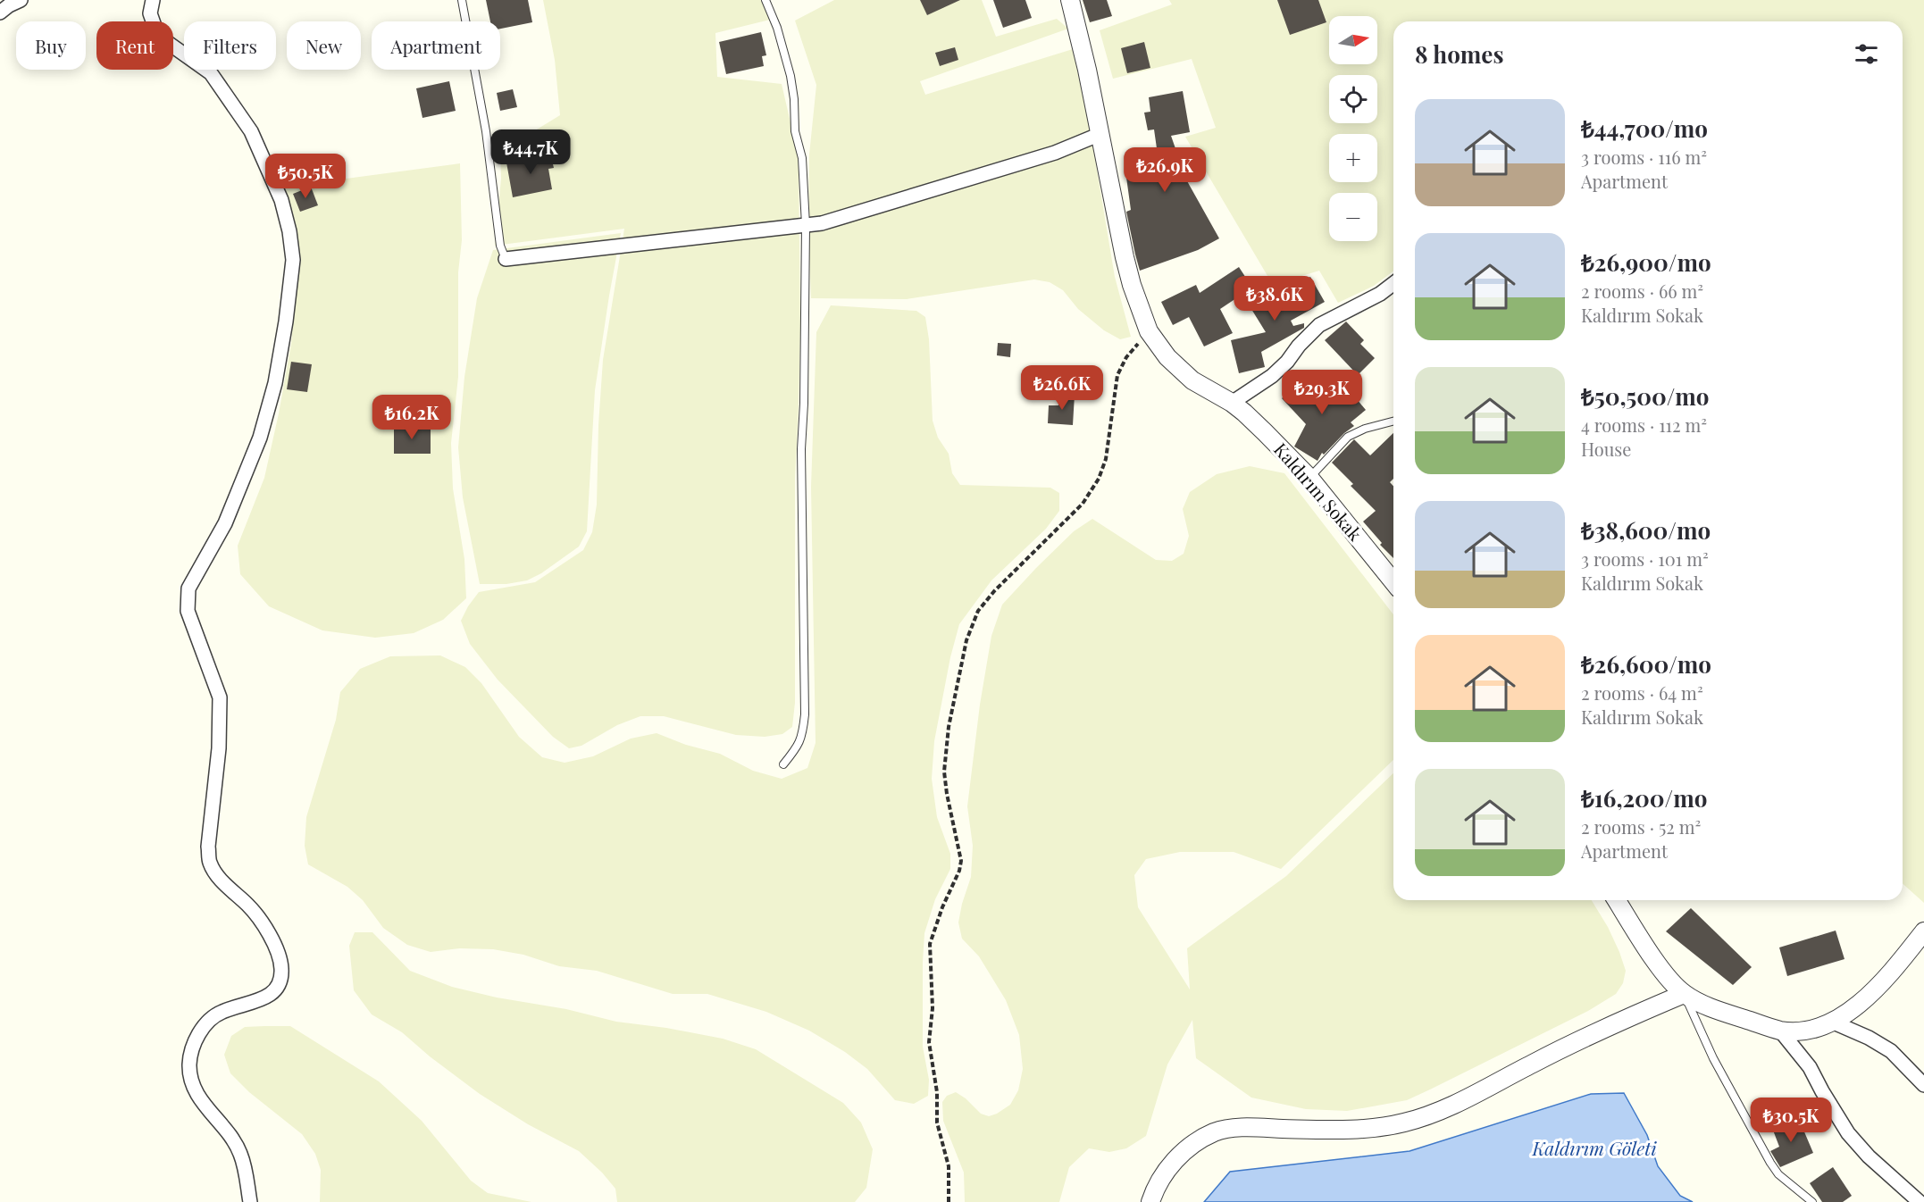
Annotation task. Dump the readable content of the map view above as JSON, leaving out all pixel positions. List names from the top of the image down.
{
  "streets": {
    "street": ["Kaldırım Sokak"]
  },
  "water": ["Kaldırım Göleti"],
  "north": "right",
  "page": {
    "map_buttons": ["+", "−"],
    "chip": [
      "Buy",
      "Rent",
      "Filters",
      "New",
      "Apartment"
    ],
    "heading": "8 homes",
    "list": [
      {
        "name": "₺44,700/mo",
        "note": "3 rooms · 116 m² · Apartment"
      },
      {
        "name": "₺26,900/mo",
        "note": "2 rooms · 66 m² · Kaldırım Sokak"
      },
      {
        "name": "₺50,500/mo",
        "note": "4 rooms · 112 m² · House"
      },
      {
        "name": "₺38,600/mo",
        "note": "3 rooms · 101 m² · Kaldırım Sokak"
      },
      {
        "name": "₺26,600/mo",
        "note": "2 rooms · 64 m² · Kaldırım Sokak"
      },
      {
        "name": "₺16,200/mo",
        "note": "2 rooms · 52 m² · Apartment"
      }
    ],
    "price": [
      "₺44.7K",
      "₺26.9K",
      "₺50.5K",
      "₺38.6K",
      "₺26.6K",
      "₺29.3K",
      "₺16.2K",
      "₺30.5K"
    ]
  }
}
